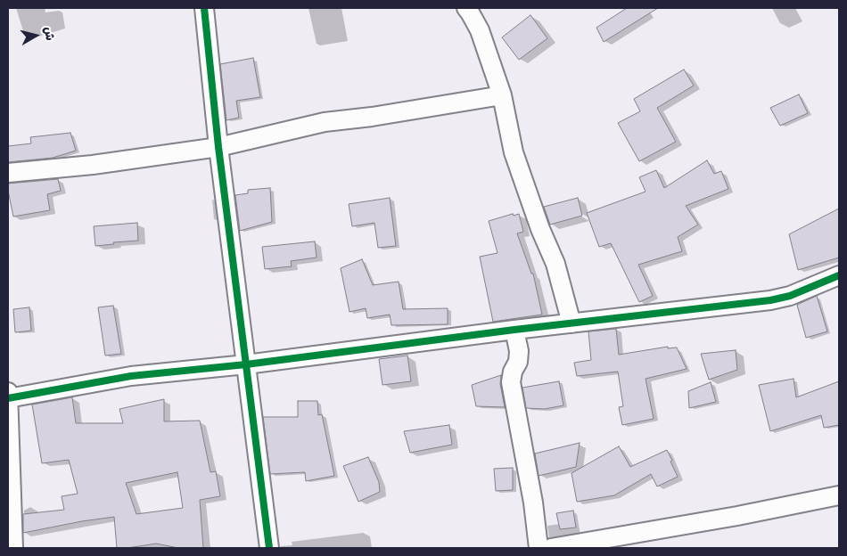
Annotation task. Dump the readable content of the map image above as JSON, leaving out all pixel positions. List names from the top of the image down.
{
  "north": "right"
}
